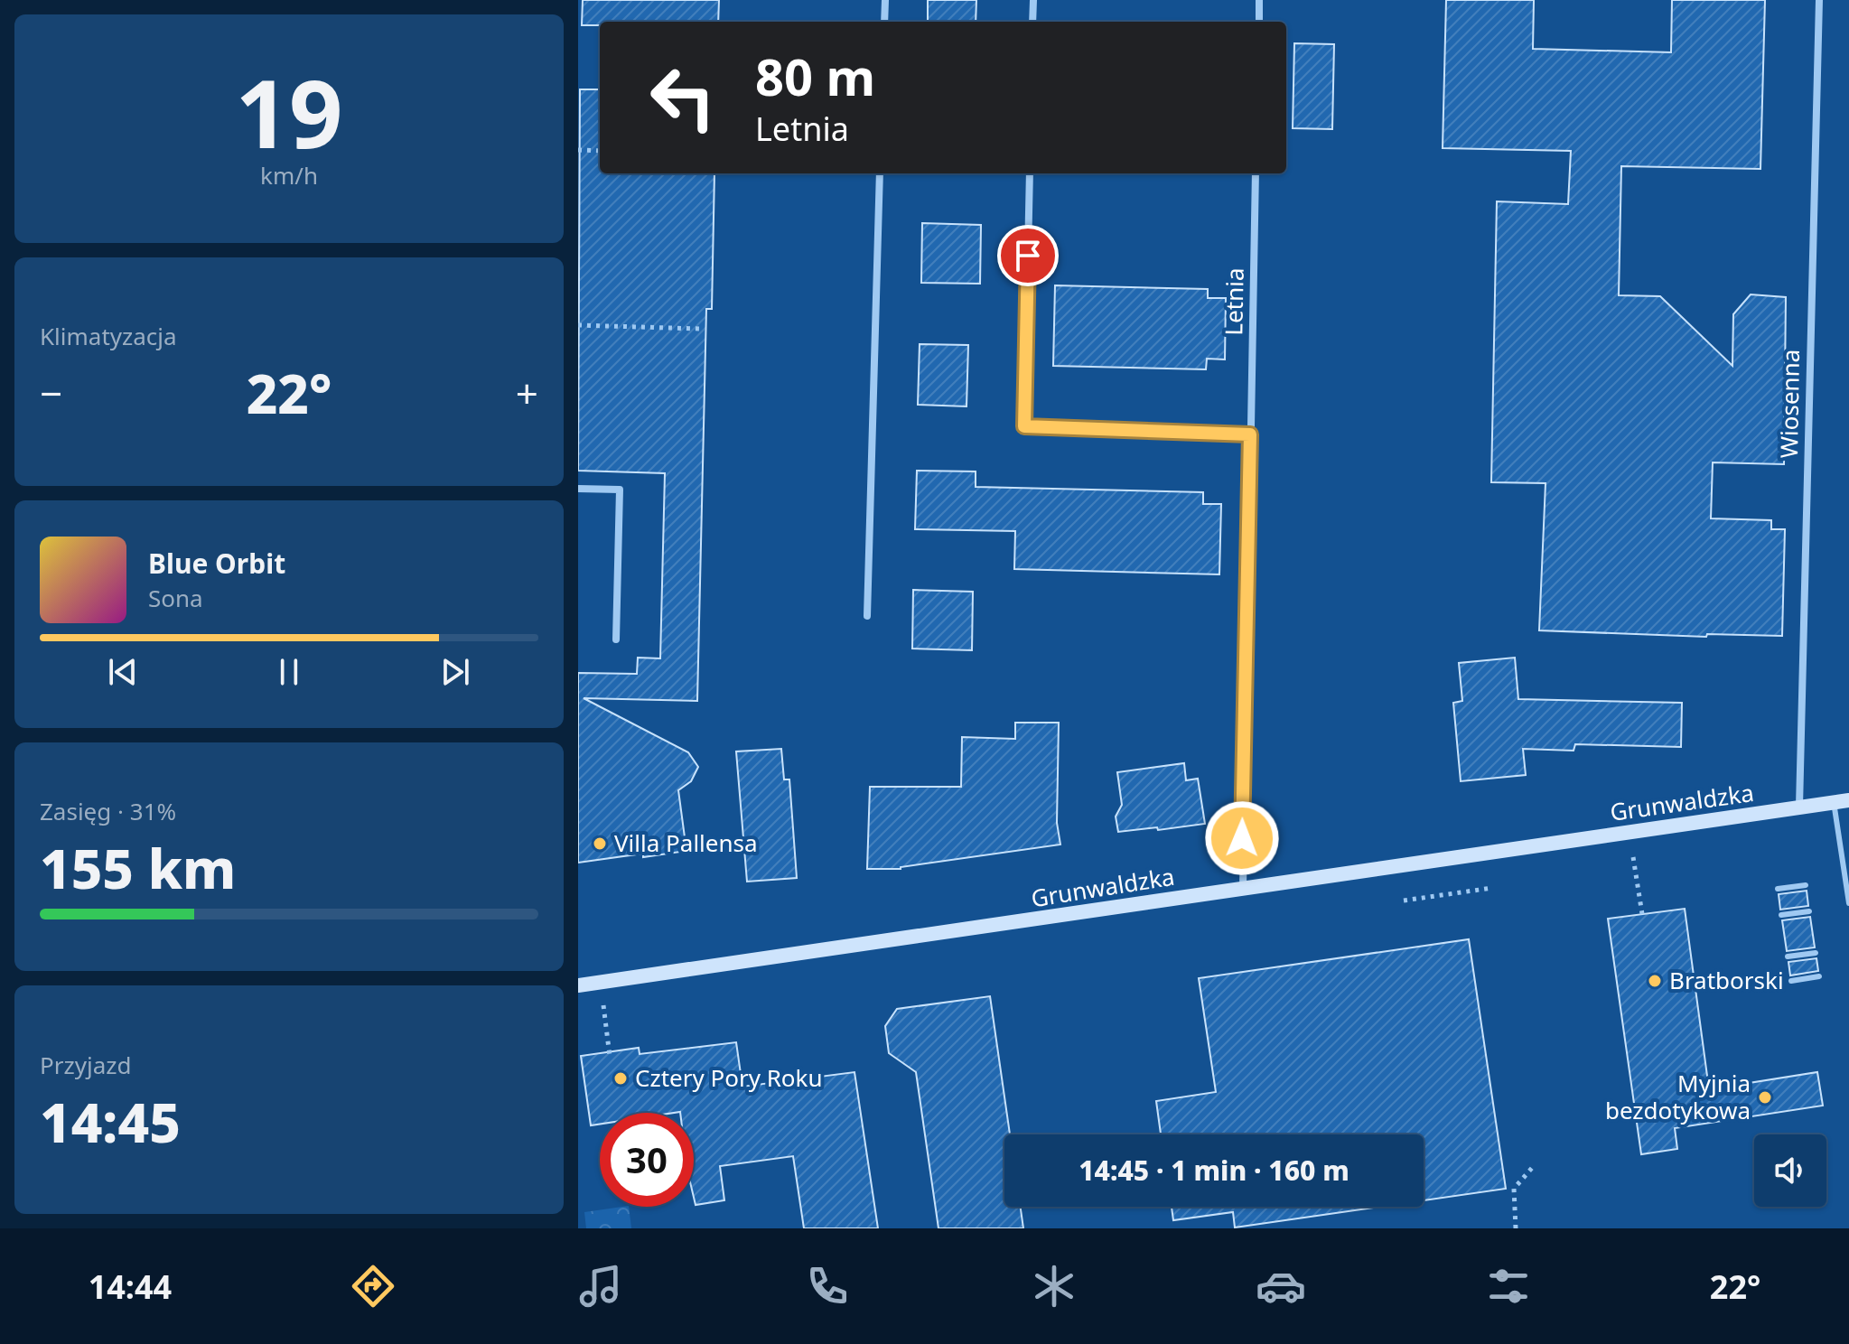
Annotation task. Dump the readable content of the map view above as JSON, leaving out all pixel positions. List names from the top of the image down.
{
  "streets": {
    "street": ["Letnia", "Wiosenna", "Grunwaldzka"]
  },
  "crossings": [
    ["Letnia", "Grunwaldzka"],
    ["Wiosenna", "Grunwaldzka"]
  ],
  "places": [
    "Villa Pallensa",
    "Bratborski",
    "Cztery Pory Roku",
    "Myjnia bezdotykowa"
  ],
  "page": {
    "tile": [
      ["19", "km/h"],
      "Klimatyzacja",
      ["Zasięg · 31%", "155 km"],
      ["Przyjazd", "14:45"]
    ],
    "turn": ["80 m", "Letnia"],
    "heat": ["−", "22°", "+"],
    "song": ["Blue Orbit", "Sona"],
    "limit": "30",
    "trip": "14:45 · 1 min · 160 m",
    "tabs": ["14:44", "22°"]
  }
}
